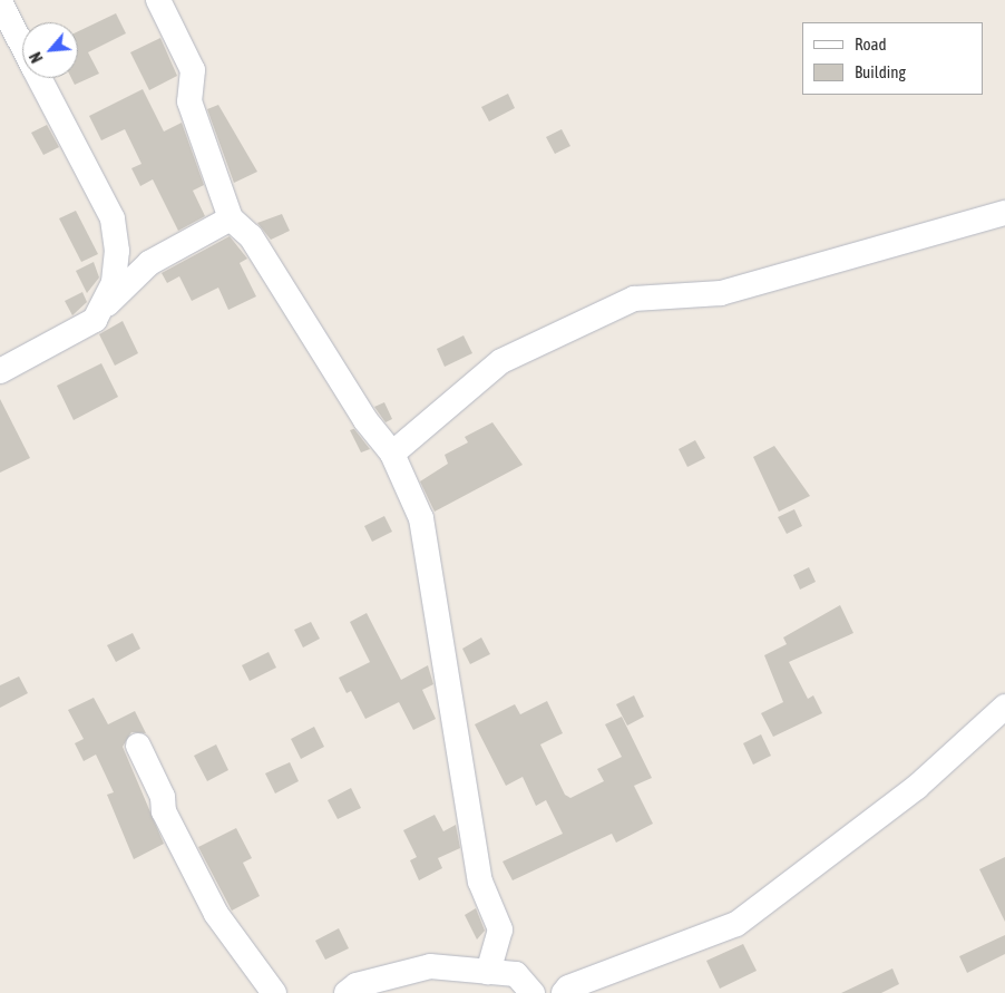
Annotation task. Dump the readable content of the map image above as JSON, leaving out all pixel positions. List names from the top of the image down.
{
  "legend": ["Road", "Building"],
  "north": "bottom left"
}
